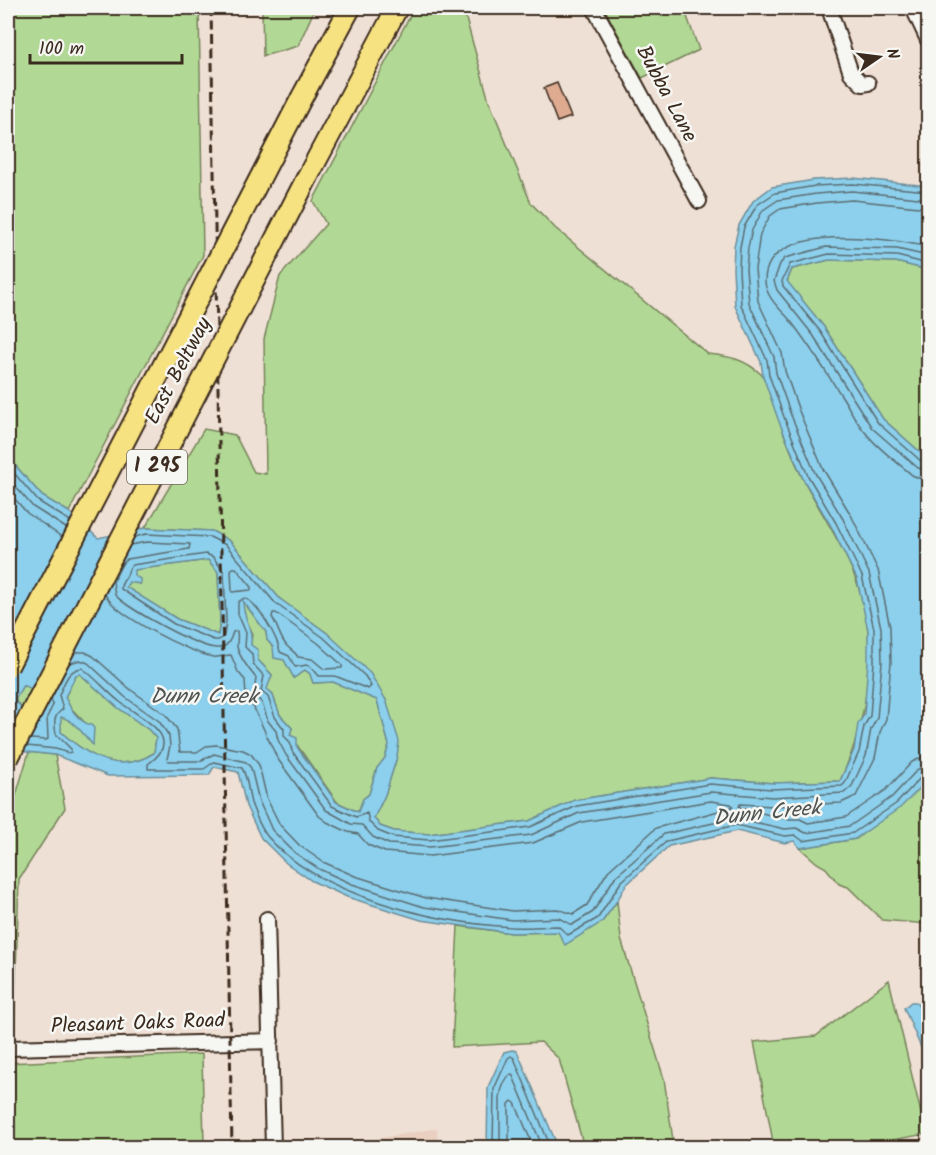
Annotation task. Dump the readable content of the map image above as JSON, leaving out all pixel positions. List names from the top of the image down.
{
  "streets": {
    "highway": ["East Beltway", "I 295"],
    "street": ["Bubba Lane", "Pleasant Oaks Road"]
  },
  "water": ["Dunn Creek"],
  "scale_bar": "100 m",
  "north": "right"
}
